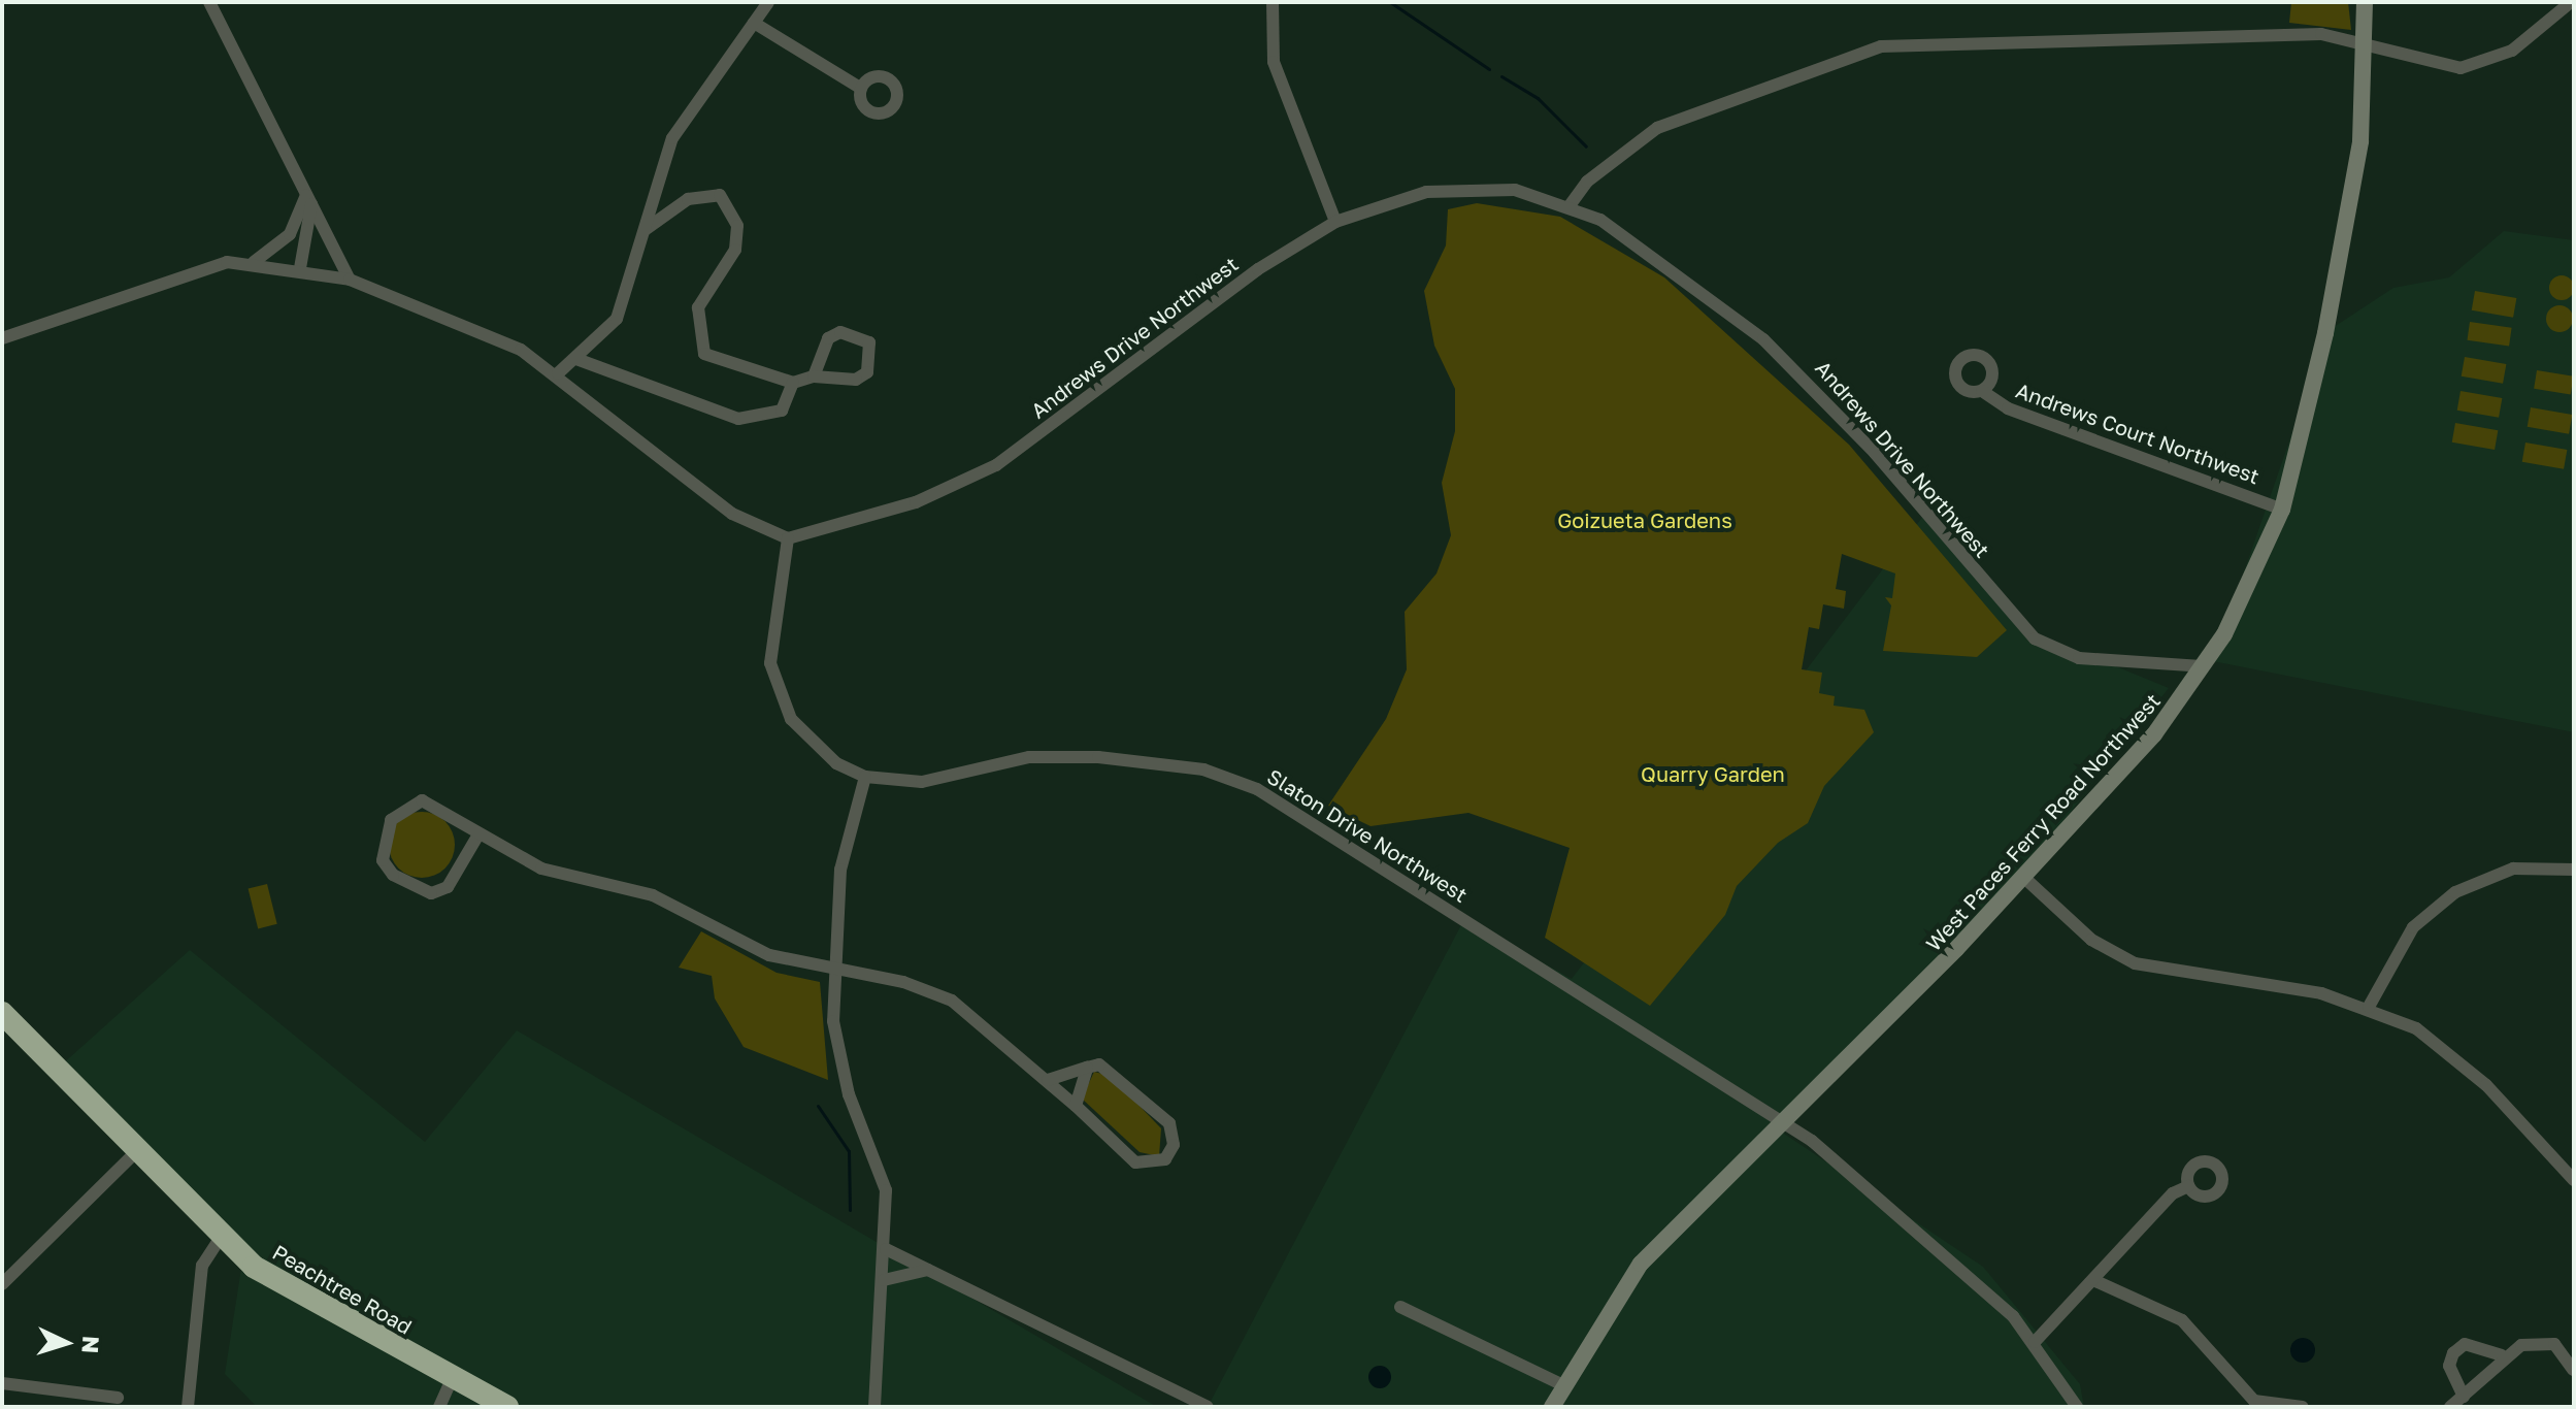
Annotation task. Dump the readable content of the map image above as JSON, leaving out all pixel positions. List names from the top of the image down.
{
  "streets": {
    "highway": ["Peachtree Road"],
    "main road": ["West Paces Ferry Road Northwest"],
    "street": ["Andrews Drive Northwest", "Andrews Court Northwest", "Slaton Drive Northwest"]
  },
  "crossings": [
    ["Andrews Drive Northwest", "West Paces Ferry Road Northwest"],
    ["Andrews Drive Northwest", "Slaton Drive Northwest"],
    ["Andrews Court Northwest", "West Paces Ferry Road Northwest"],
    ["West Paces Ferry Road Northwest", "Slaton Drive Northwest"]
  ],
  "parks": ["Goizueta Gardens", "Quarry Garden"],
  "north": "right"
}
